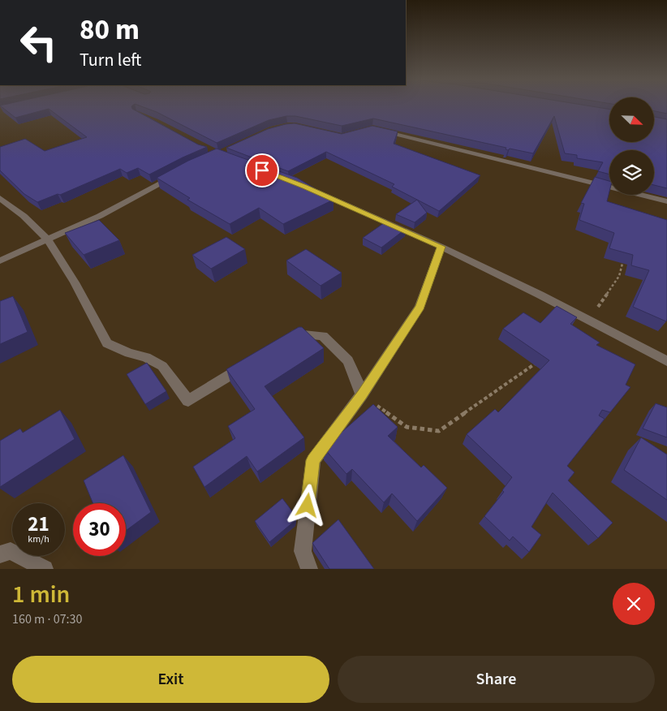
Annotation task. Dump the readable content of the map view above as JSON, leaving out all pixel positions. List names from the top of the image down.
{
  "north": "bottom right",
  "page": {
    "turn": ["80 m", "Turn left"],
    "speed": "21 km/h",
    "limit": "30",
    "heading": ["1 min", "160 m · 07:30"],
    "buttons": ["Exit", "Share"]
  }
}
